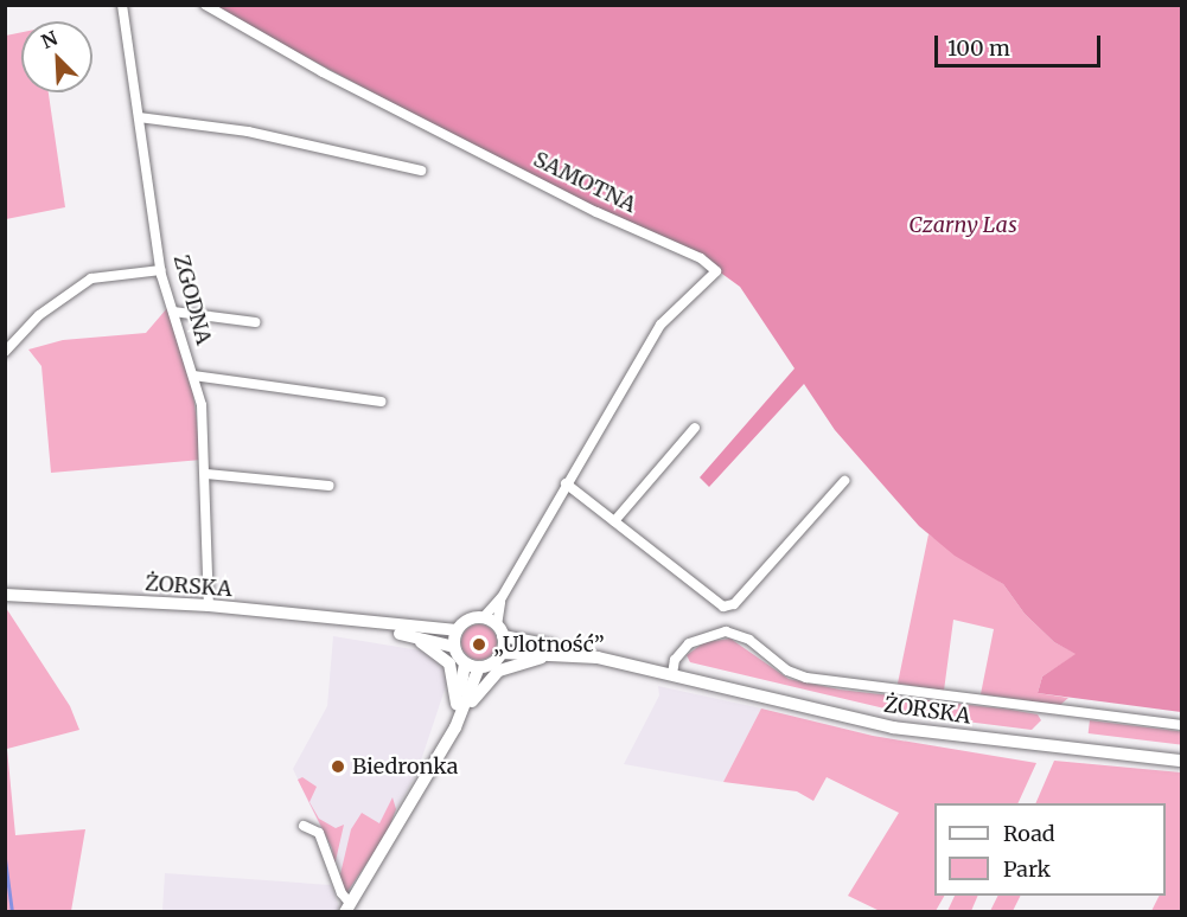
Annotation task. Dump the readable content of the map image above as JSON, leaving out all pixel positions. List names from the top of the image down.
{
  "streets": {
    "main road": ["ŻORSKA"],
    "street": ["SAMOTNA", "ZGODNA"]
  },
  "crossings": [
    ["SAMOTNA", "ŻORSKA"],
    ["ZGODNA", "ŻORSKA"]
  ],
  "parks": ["Czarny Las"],
  "places": ["„Ulotność”", "Biedronka"],
  "legend": ["Road", "Park"],
  "scale_bar": "100 m",
  "north": "top left"
}
